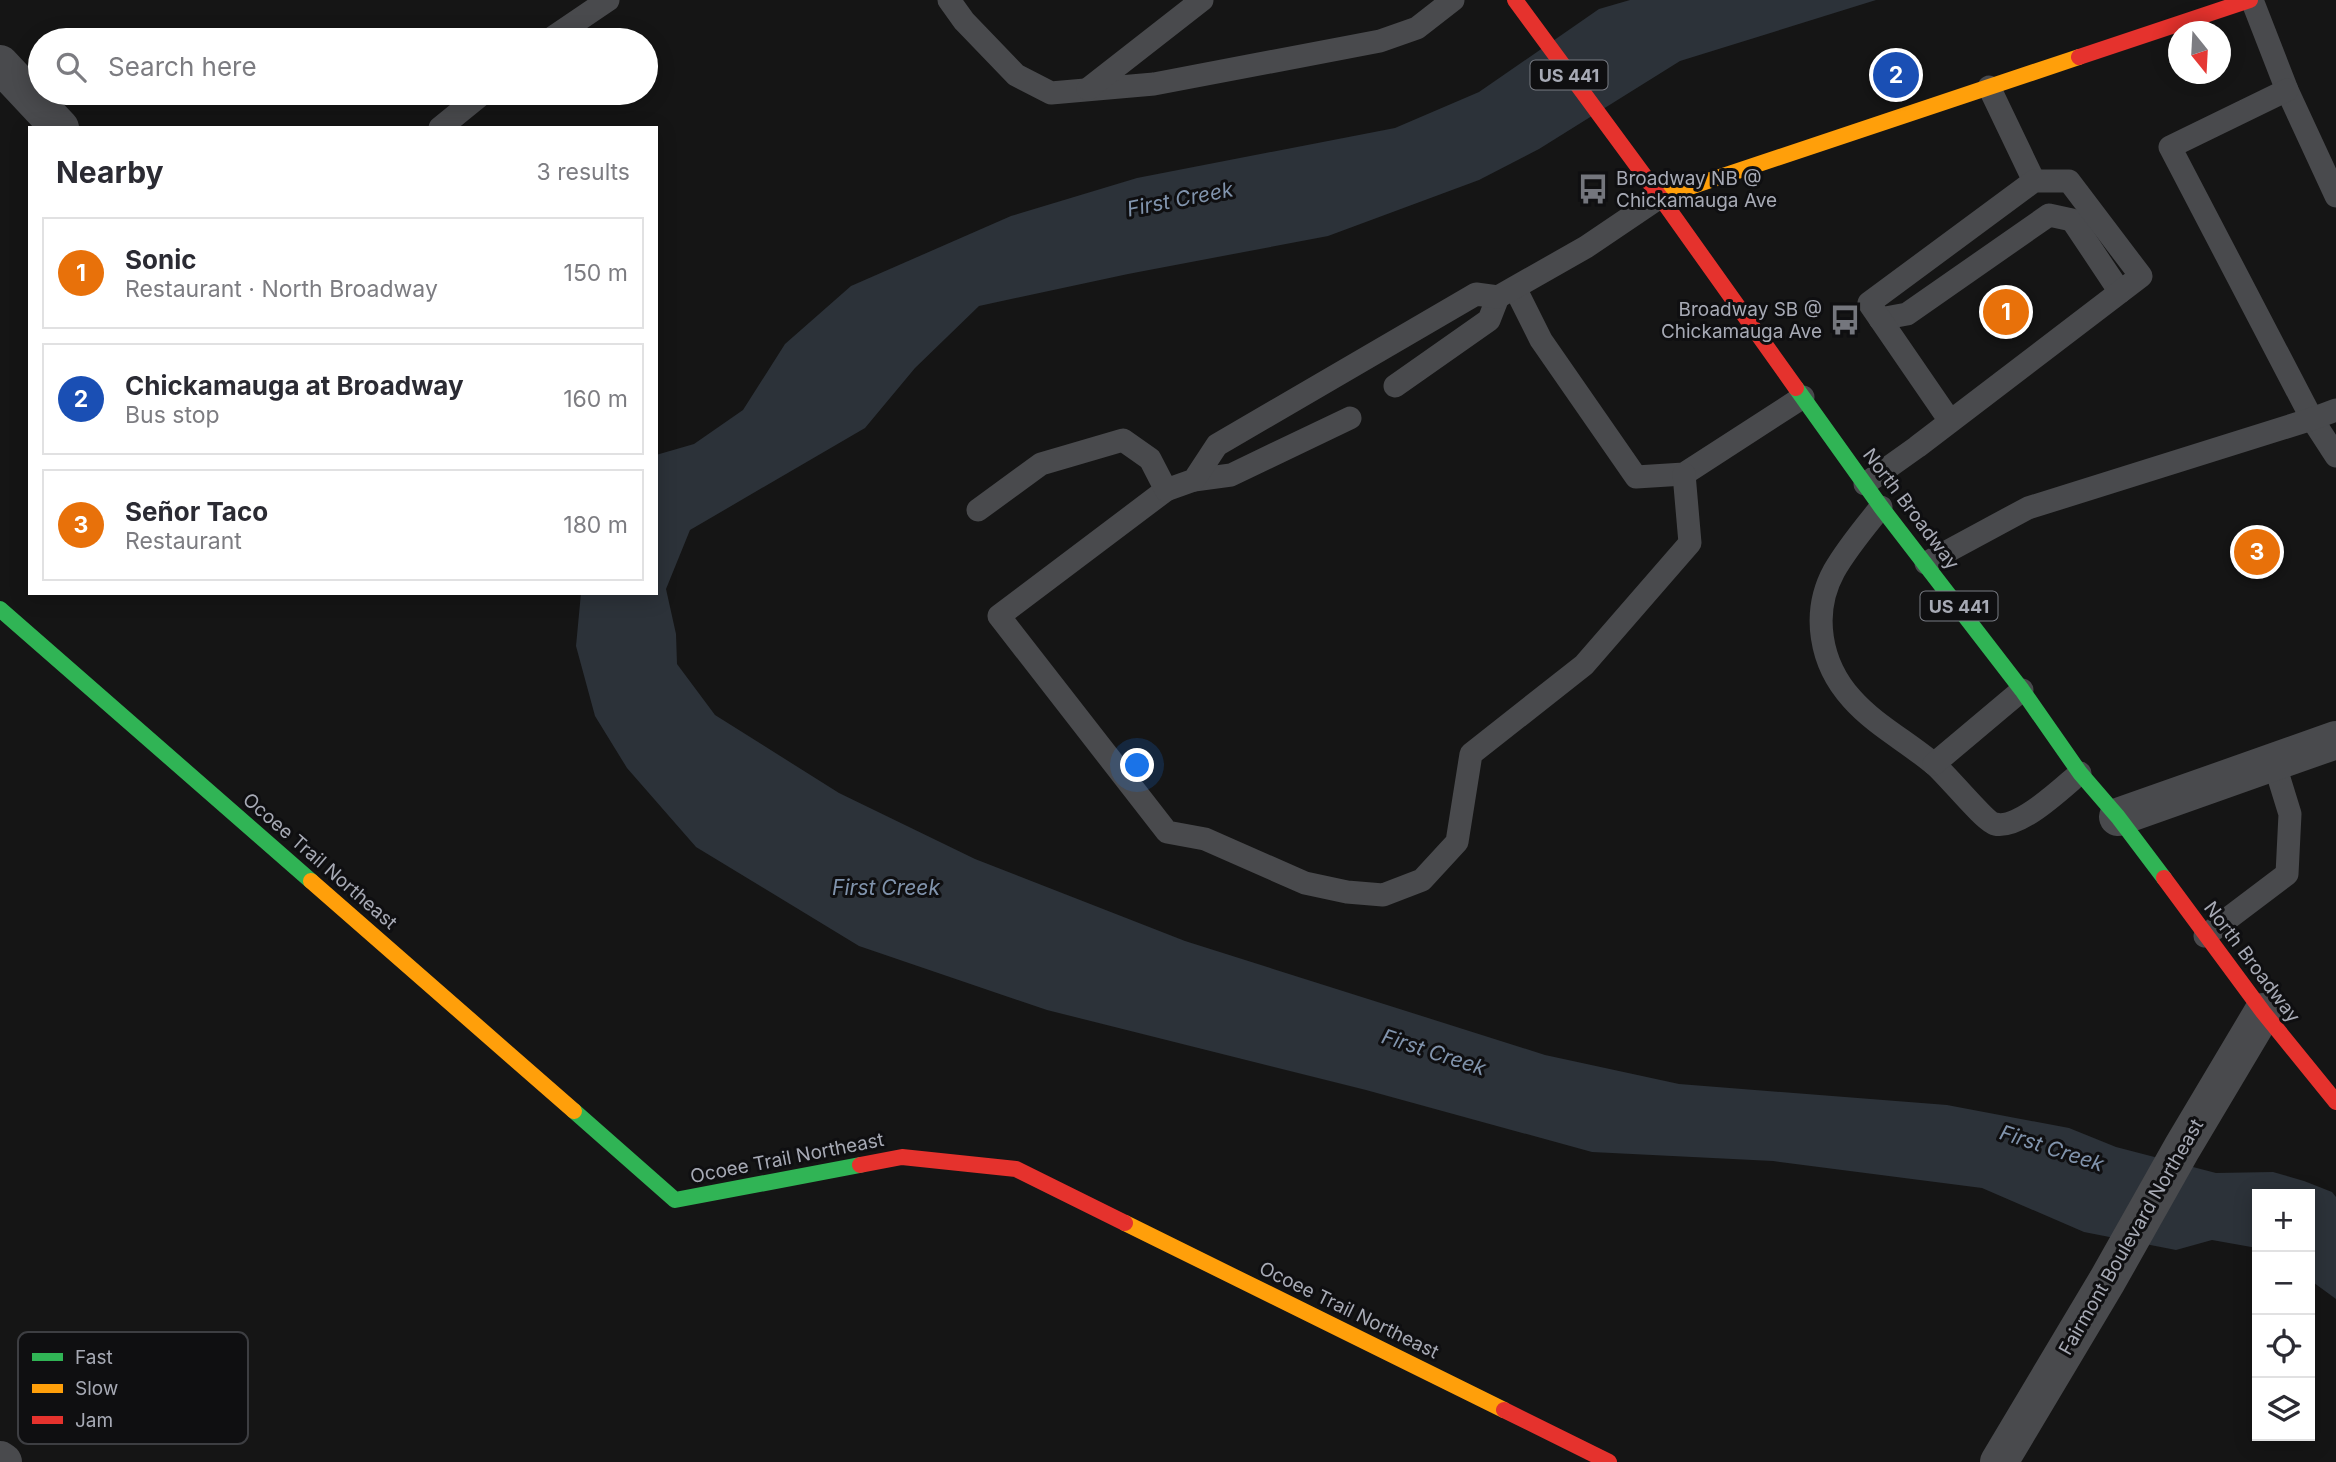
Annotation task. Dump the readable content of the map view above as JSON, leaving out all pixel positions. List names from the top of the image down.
{
  "streets": {
    "street": [
      "US 441",
      "North Broadway",
      "Ocoee Trail Northeast",
      "Fairmont Boulevard Northeast"
    ]
  },
  "crossings": [
    ["North Broadway", "Fairmont Boulevard Northeast"]
  ],
  "water": ["First Creek"],
  "places": {
    "bus stop": ["Broadway NB @ Chickamauga Ave", "Broadway SB @ Chickamauga Ave"]
  },
  "legend": ["Fast", "Slow", "Jam"],
  "north": "bottom",
  "page": {
    "search": "Search here",
    "pins": ["2", "1", "3"],
    "heading": ["Nearby", "3 results"],
    "list": [
      {
        "mark": "1",
        "name": "Sonic",
        "note": "Restaurant · North Broadway",
        "value": "150 m"
      },
      {
        "mark": "2",
        "name": "Chickamauga at Broadway",
        "note": "Bus stop",
        "value": "160 m"
      },
      {
        "mark": "3",
        "name": "Señor Taco",
        "note": "Restaurant",
        "value": "180 m"
      }
    ],
    "map_buttons": ["+", "−"]
  }
}
